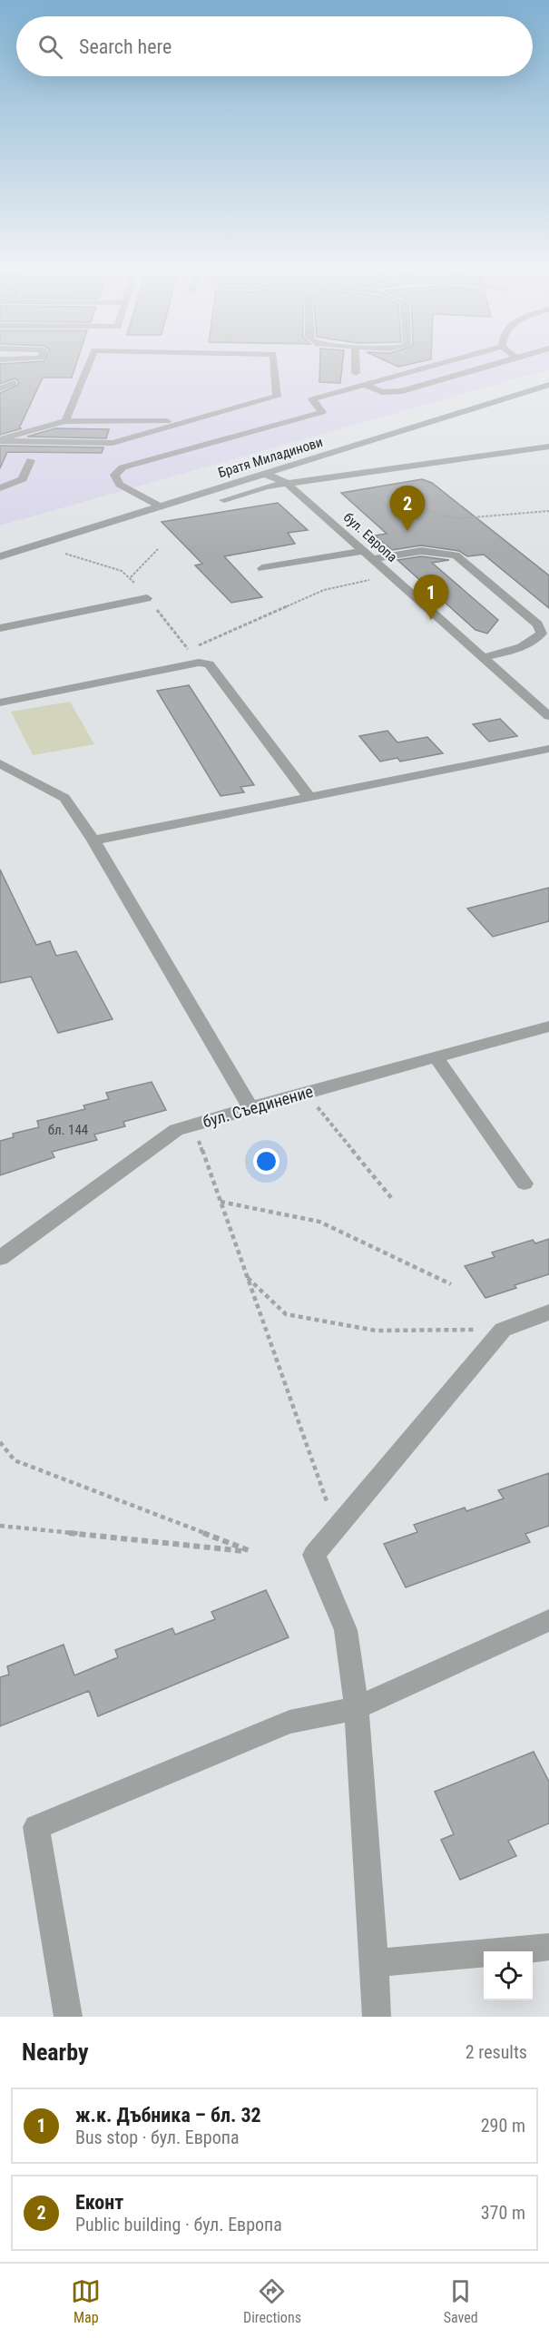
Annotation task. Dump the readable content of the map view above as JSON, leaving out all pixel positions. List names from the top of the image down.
{
  "streets": {
    "street": ["Братя Миладинови", "бул. Европа", "бул. Съединение"]
  },
  "crossings": [
    ["Братя Миладинови", "бул. Европа"]
  ],
  "house_numbers": ["бл. 144"],
  "page": {
    "search": "Search here",
    "pins": ["2", "1"],
    "heading": ["Nearby", "2 results"],
    "list": [
      {
        "mark": "1",
        "name": "ж.к. Дъбника – бл. 32",
        "note": "Bus stop · бул. Европа",
        "value": "290 m"
      },
      {
        "mark": "2",
        "name": "Еконт",
        "note": "Public building · бул. Европа",
        "value": "370 m"
      }
    ],
    "nav": ["Map", "Directions", "Saved"]
  }
}
